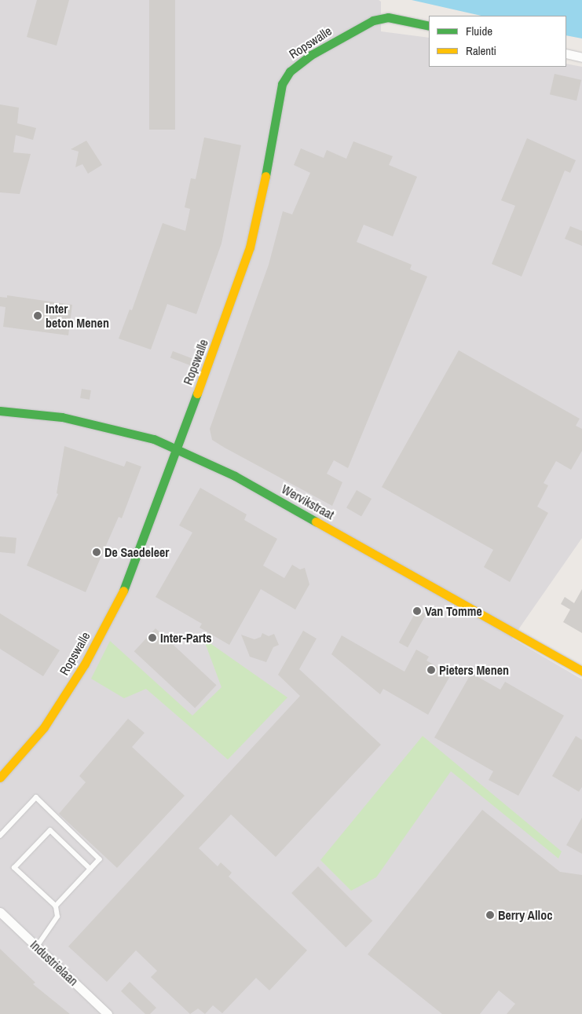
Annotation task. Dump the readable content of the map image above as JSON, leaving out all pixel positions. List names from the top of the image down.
{
  "streets": {
    "street": ["Ropswalle", "Wervikstraat", "Industrielaan"]
  },
  "crossings": [
    ["Ropswalle", "Wervikstraat"]
  ],
  "places": [
    "Inter beton Menen",
    "De Saedeleer",
    "Van Tomme",
    "Inter-Parts",
    "Pieters Menen",
    "Berry Alloc"
  ],
  "legend": ["Fluide", "Ralenti"]
}
